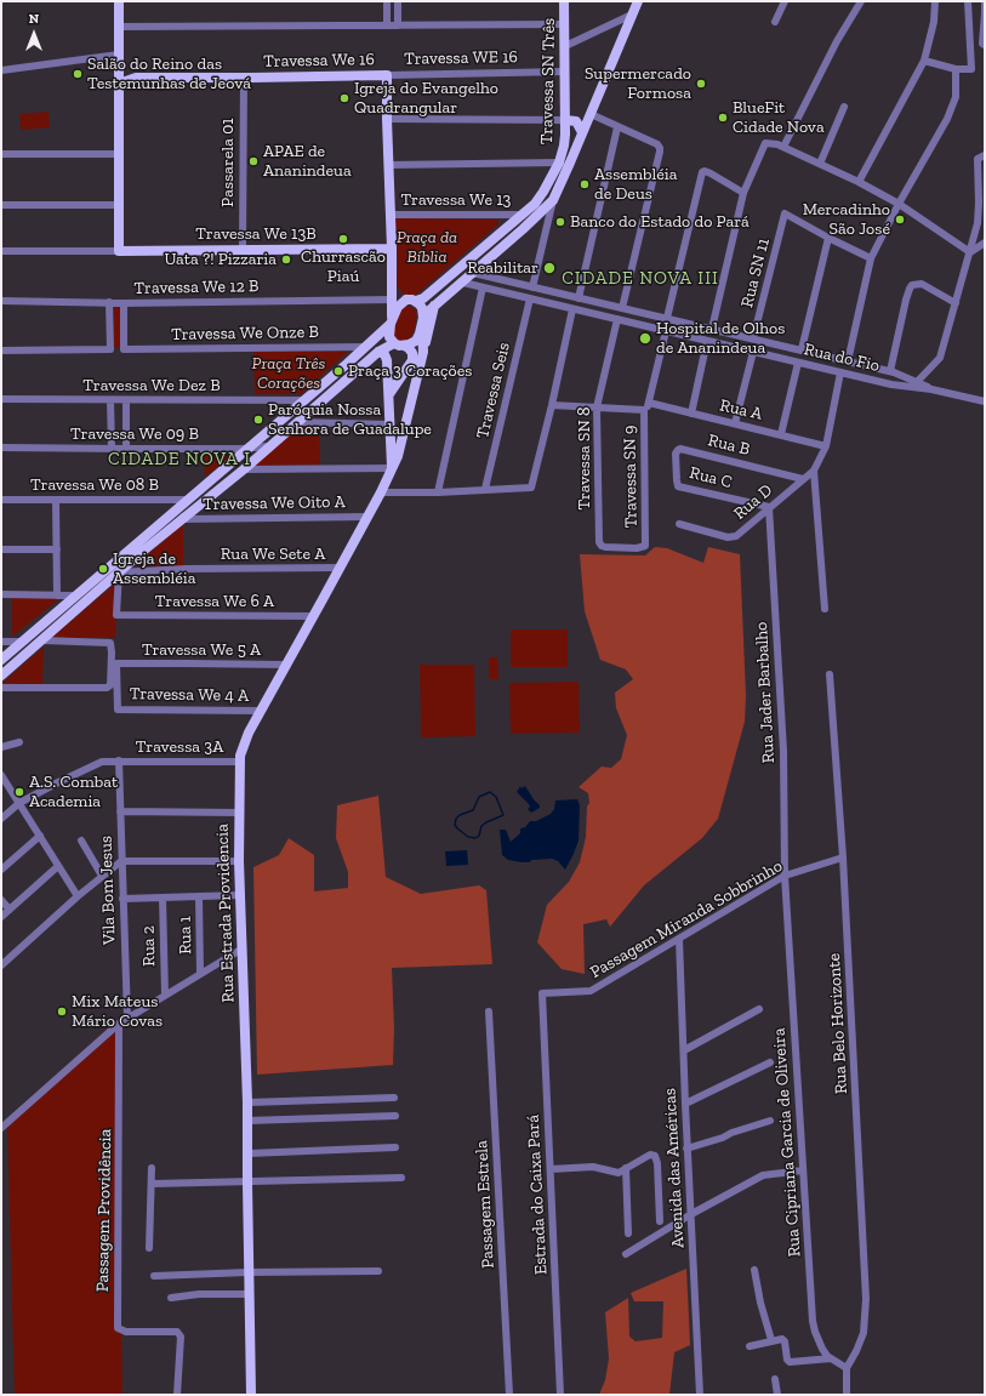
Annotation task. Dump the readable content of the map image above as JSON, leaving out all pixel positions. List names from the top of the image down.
{
  "streets": {
    "main road": [
      "Travessa We 16",
      "Travessa SN Três",
      "Travessa We 13B",
      "Rua Estrada Providencia"
    ],
    "street": [
      "Travessa WE 16",
      "Passarela 01",
      "Travessa We 13",
      "Rua SN 11",
      "Travessa We 12 B",
      "Travessa We Onze B",
      "Rua do Fio",
      "Travessa We Dez B",
      "Travessa Seis",
      "Rua A",
      "Travessa We 09 B",
      "Rua B",
      "Travessa SN 8",
      "Travessa SN 9",
      "Rua C",
      "Travessa We 08 B",
      "Rua D",
      "Travessa We Oito A",
      "Rua We Sete A",
      "Travessa We 6 A",
      "Travessa We 5 A",
      "Rua Jader Barbalho",
      "Travessa We 4 A",
      "Travessa 3A",
      "Vila Bom Jesus",
      "Passagem Miranda Sobbrinho",
      "Rua 1",
      "Rua 2",
      "Rua Belo Horizonte",
      "Rua Cipriana Garcia de Oliveira",
      "Avenida das Américas",
      "Estrada do Caixa Pará",
      "Passagem Estrela",
      "Passagem Providência"
    ]
  },
  "crossings": [
    ["Travessa WE 16", "Travessa We 16"],
    ["Travessa WE 16", "Travessa SN Três"],
    ["Travessa We 16", "Passarela 01"],
    ["Travessa SN Três", "Travessa We 13"],
    ["Travessa SN Três", "Rua Estrada Providencia"],
    ["Passarela 01", "Travessa We 13B"],
    ["Rua SN 11", "Rua do Fio"],
    ["Travessa We 12 B", "Travessa We Onze B"],
    ["Rua do Fio", "Travessa Seis"],
    ["Rua do Fio", "Travessa SN 8"],
    ["Rua do Fio", "Travessa SN 9"],
    ["Rua do Fio", "Rua D"],
    ["Rua A", "Travessa SN 8"],
    ["Rua A", "Travessa SN 9"],
    ["Rua A", "Rua D"],
    ["Rua B", "Rua C"],
    ["Rua B", "Rua D"],
    ["Travessa SN 8", "Travessa SN 9"],
    ["Rua C", "Rua D"],
    ["Rua C", "Rua Jader Barbalho"],
    ["Rua D", "Rua Jader Barbalho"],
    ["Travessa We Oito A", "Rua Estrada Providencia"],
    ["Rua We Sete A", "Travessa We 6 A"],
    ["Rua We Sete A", "Rua Estrada Providencia"],
    ["Travessa We 6 A", "Rua Estrada Providencia"],
    ["Travessa We 5 A", "Travessa We 4 A"],
    ["Travessa We 5 A", "Rua Estrada Providencia"],
    ["Rua Jader Barbalho", "Passagem Miranda Sobbrinho"],
    ["Rua Jader Barbalho", "Rua Cipriana Garcia de Oliveira"],
    ["Travessa We 4 A", "Rua Estrada Providencia"],
    ["Travessa 3A", "Vila Bom Jesus"],
    ["Travessa 3A", "Rua Estrada Providencia"],
    ["Passagem Miranda Sobbrinho", "Rua Belo Horizonte"],
    ["Passagem Miranda Sobbrinho", "Rua Cipriana Garcia de Oliveira"],
    ["Passagem Miranda Sobbrinho", "Avenida das Américas"],
    ["Passagem Miranda Sobbrinho", "Estrada do Caixa Pará"],
    ["Rua Belo Horizonte", "Rua Cipriana Garcia de Oliveira"]
  ],
  "districts": ["CIDADE NOVA III", "CIDADE NOVA I"],
  "parks": ["Praça da Bíblia", "Praça Três Corações"],
  "places": [
    "Salão do Reino das Testemunhas de Jeová",
    "Supermercado Formosa",
    "Igreja do Evangelho Quadrangular",
    "BlueFit Cidade Nova",
    "APAE de Ananindeua",
    "Assembléia de Deus",
    "Mercadinho São José",
    "Banco do Estado do Pará",
    "Churrascão Piaú",
    "Uata ?! Pizzaria",
    "Reabilitar",
    "Hospital de Olhos de Ananindeua",
    "Praça 3 Corações",
    "Paróquia Nossa Senhora de Guadalupe",
    "Igreja de Assembléia",
    "A.S. Combat Academia",
    "Mix Mateus Mário Covas"
  ],
  "north": "top"
}
